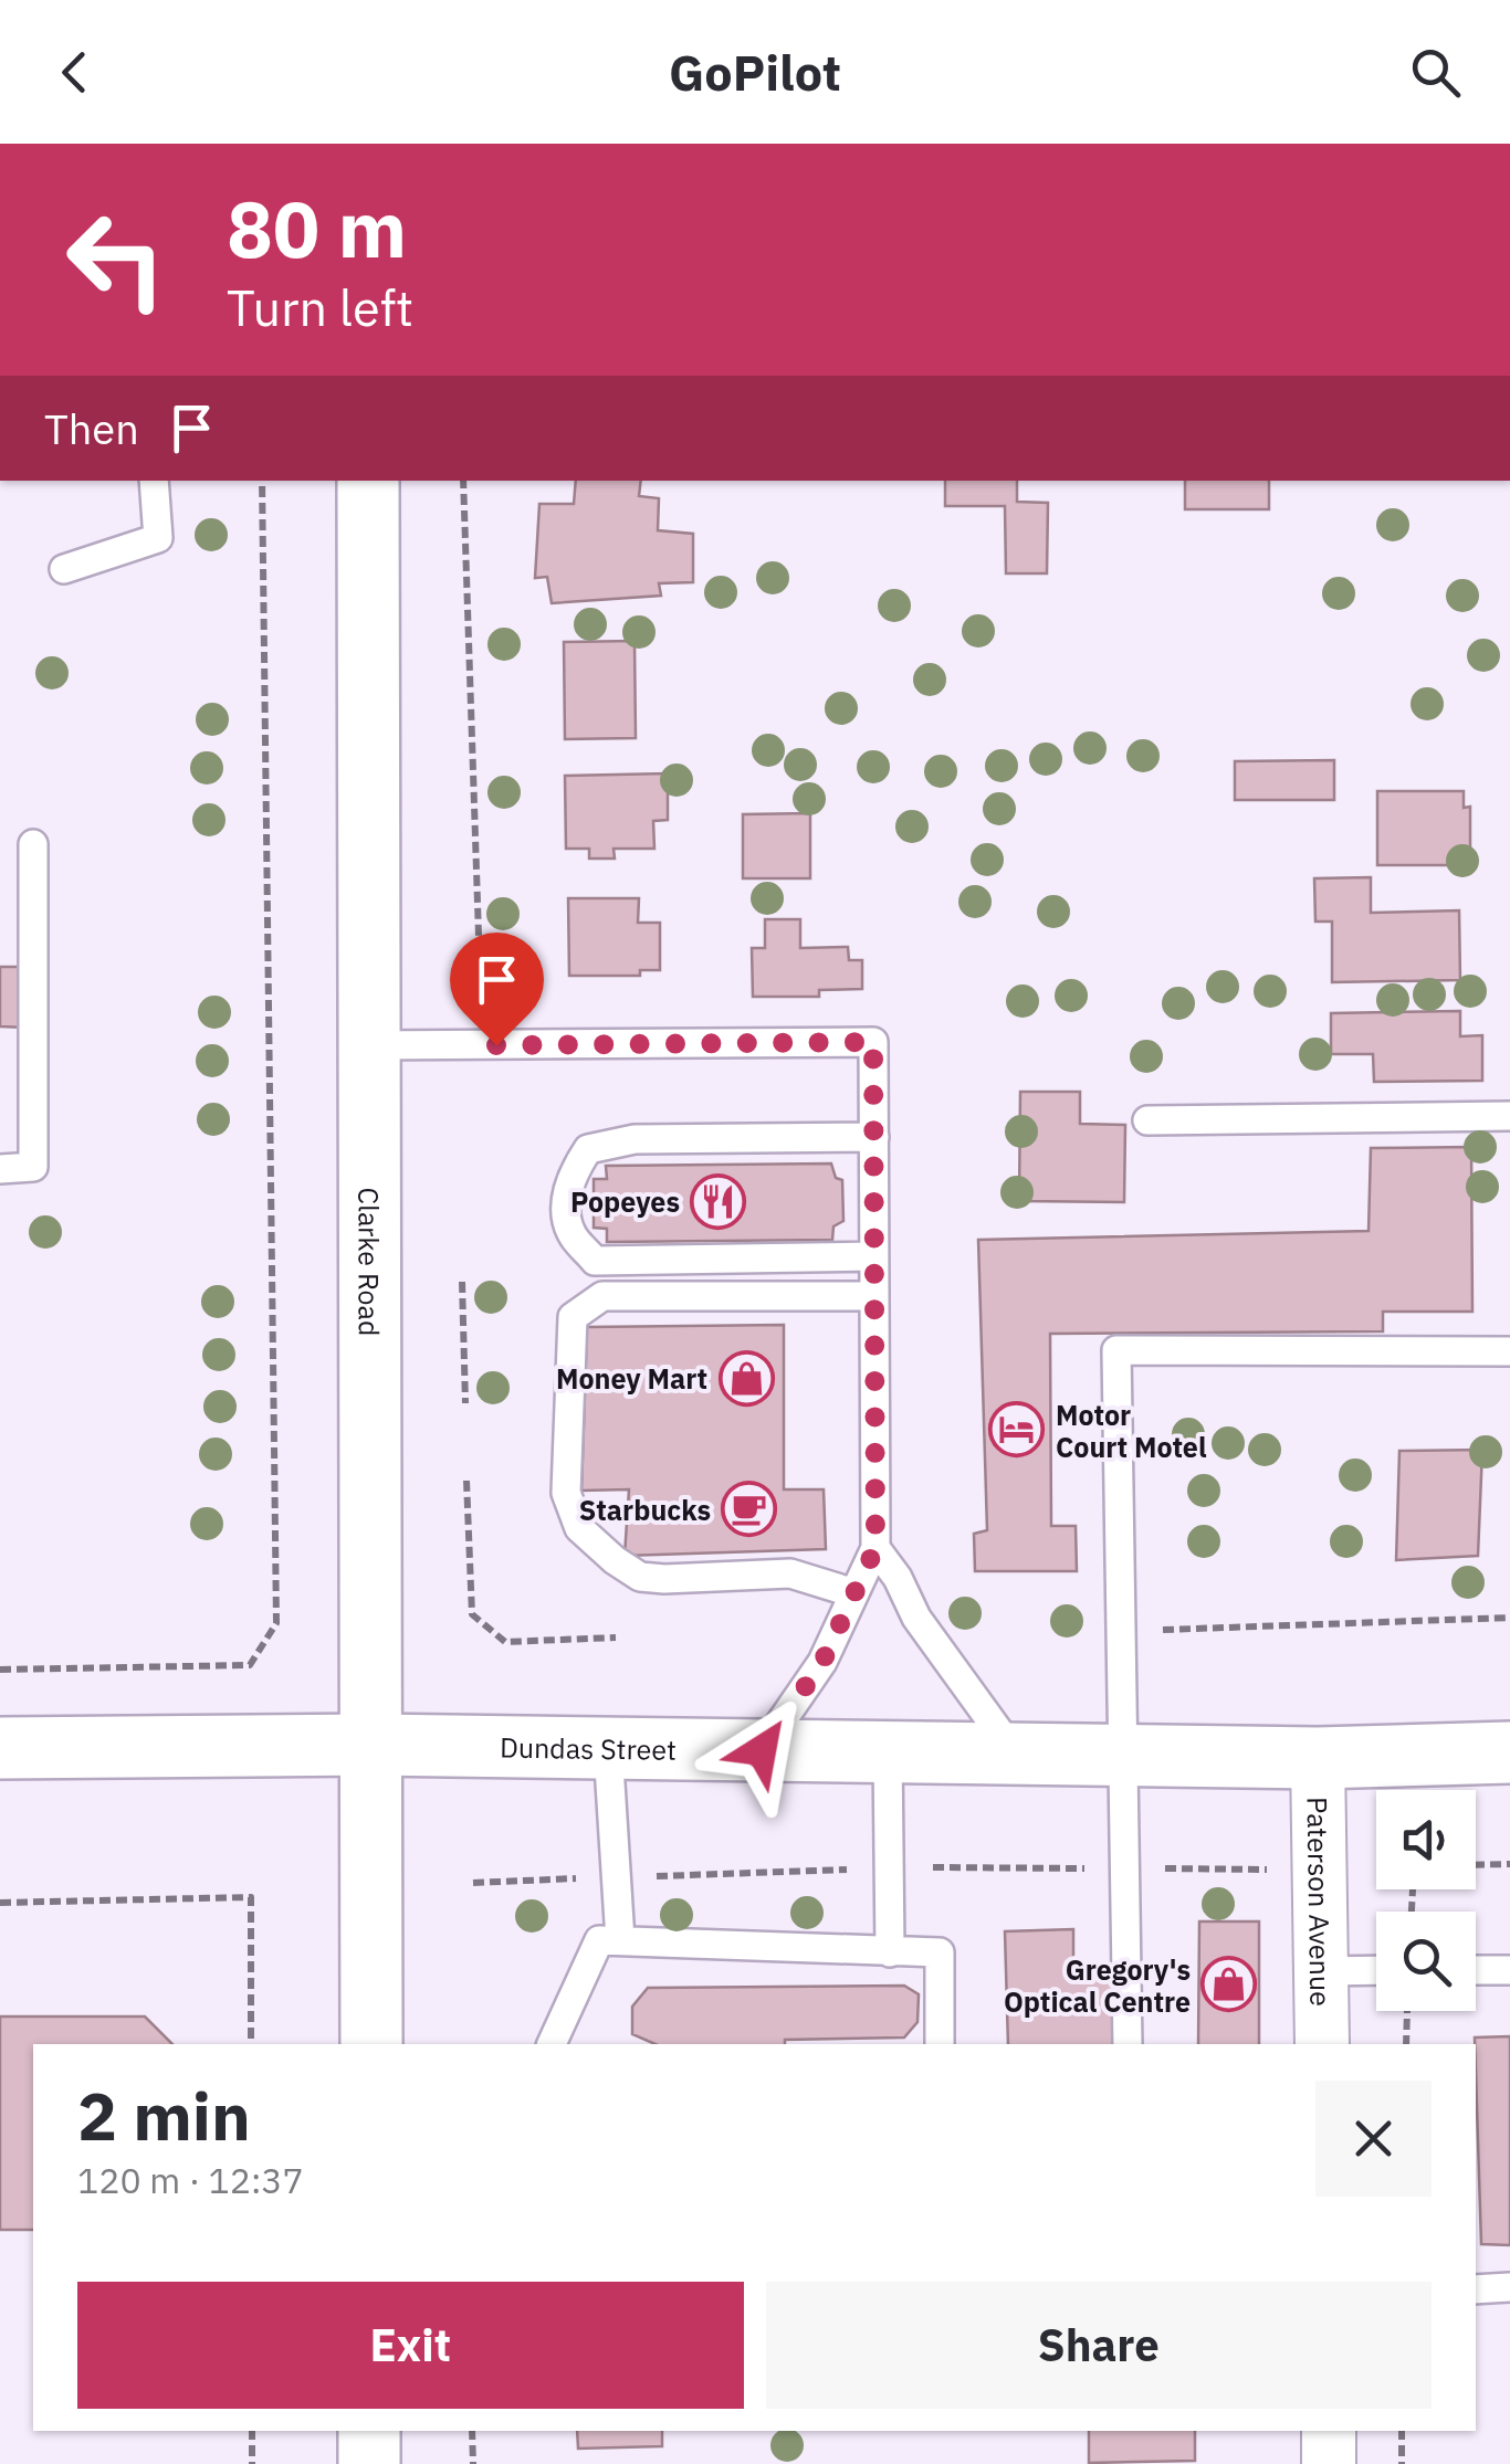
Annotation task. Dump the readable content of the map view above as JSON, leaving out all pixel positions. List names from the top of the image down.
{
  "streets": {
    "main road": ["Clarke Road", "Dundas Street"],
    "street": ["Paterson Avenue"]
  },
  "crossings": [
    ["Clarke Road", "Dundas Street"],
    ["Dundas Street", "Paterson Avenue"]
  ],
  "places": {
    "restaurant": ["Popeyes"],
    "shop": ["Money Mart", "Gregory's Optical Centre"],
    "hotel": ["Motor Court Motel"],
    "cafe": ["Starbucks"]
  },
  "page": {
    "header": "GoPilot",
    "turn": ["80 m", "Turn left"],
    "then": "Then",
    "heading": ["2 min", "120 m · 12:37"],
    "buttons": ["Exit", "Share"]
  }
}
